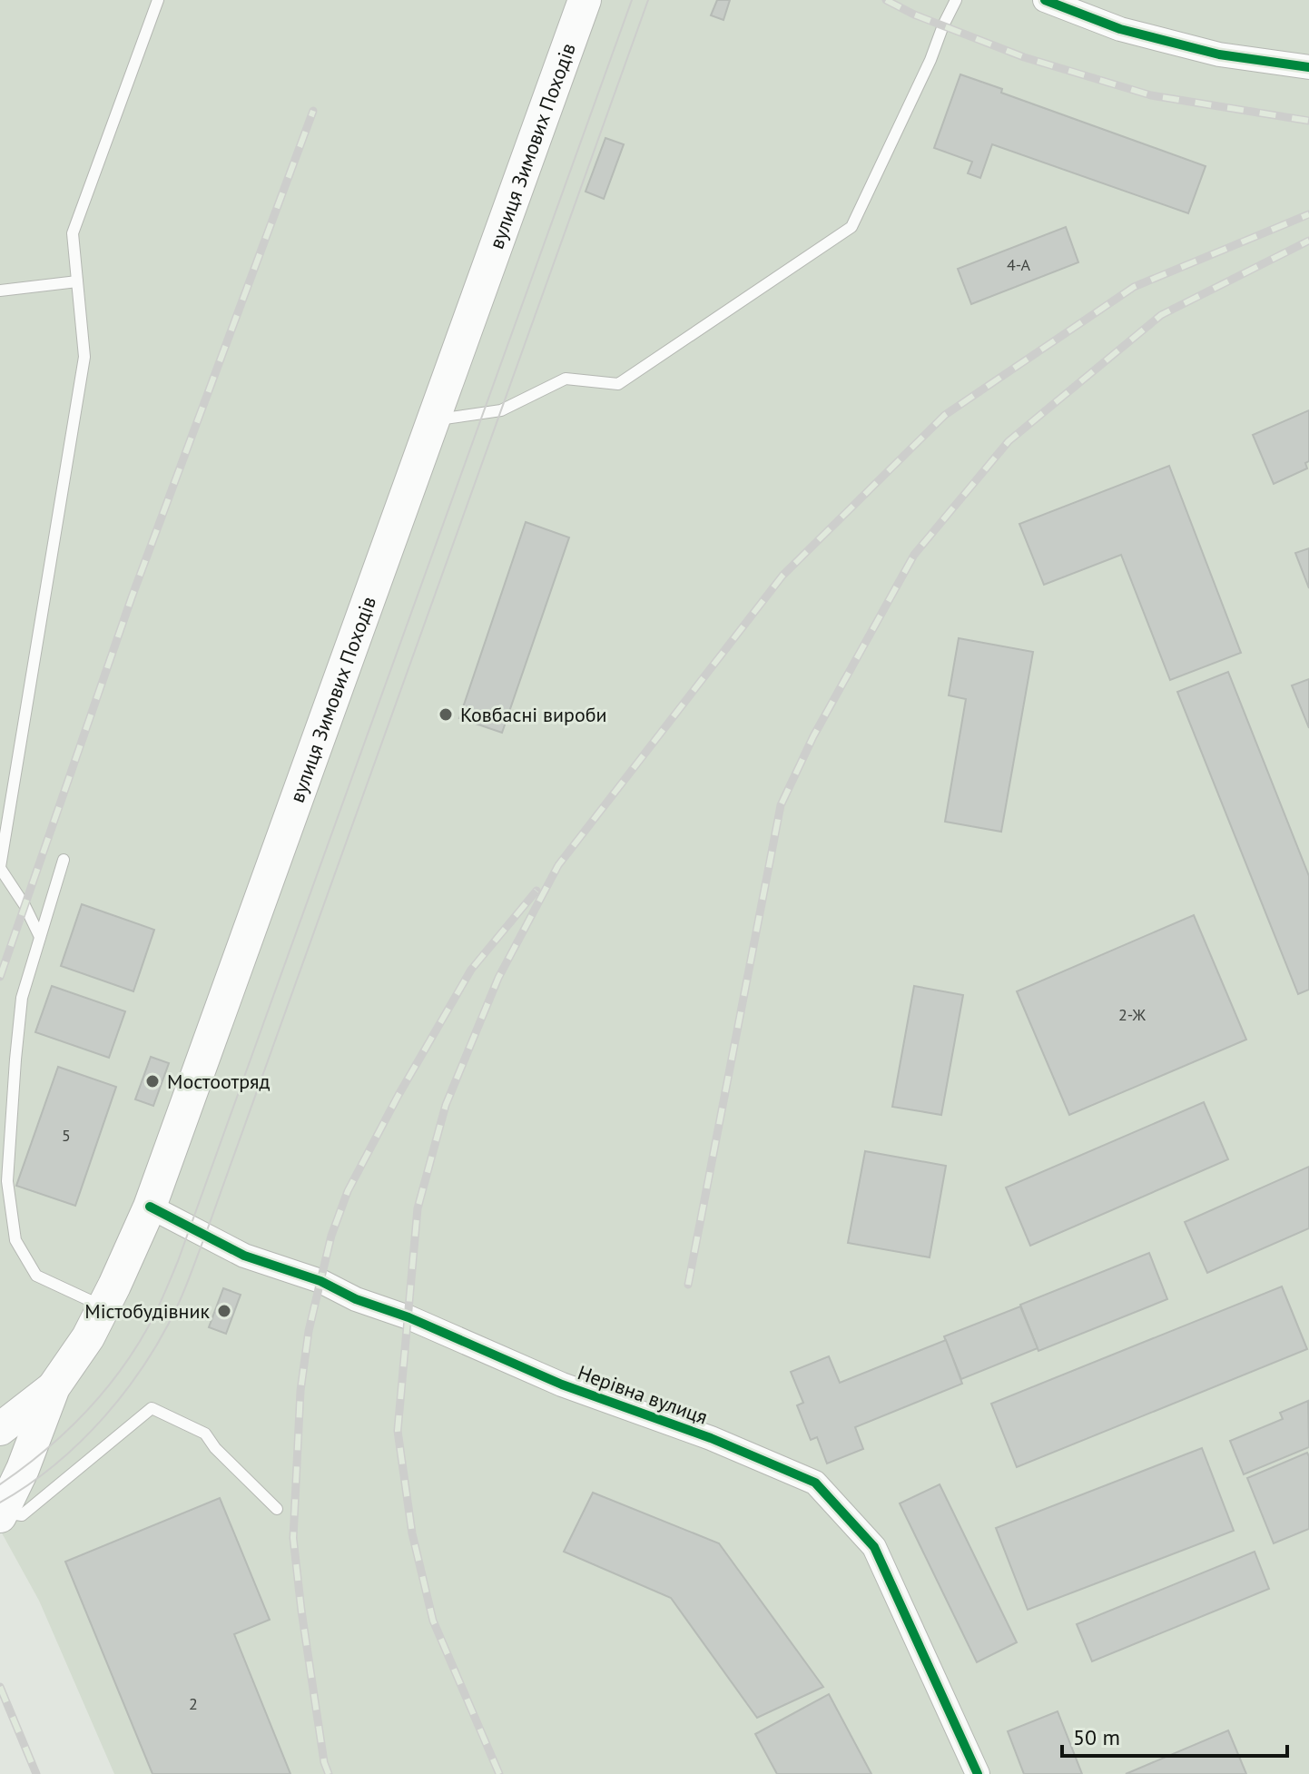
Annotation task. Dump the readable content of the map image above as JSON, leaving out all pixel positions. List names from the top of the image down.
{
  "streets": {
    "main road": ["вулиця Зимових Походів"],
    "street": ["Нерівна вулиця"]
  },
  "crossings": [
    ["вулиця Зимових Походів", "Нерівна вулиця"]
  ],
  "places": ["Ковбасні вироби", "Мостоотряд", "Містобудівник"],
  "house_numbers": [
    "4-А",
    "2-Ж",
    "5",
    "2"
  ],
  "scale_bar": "50 m"
}
